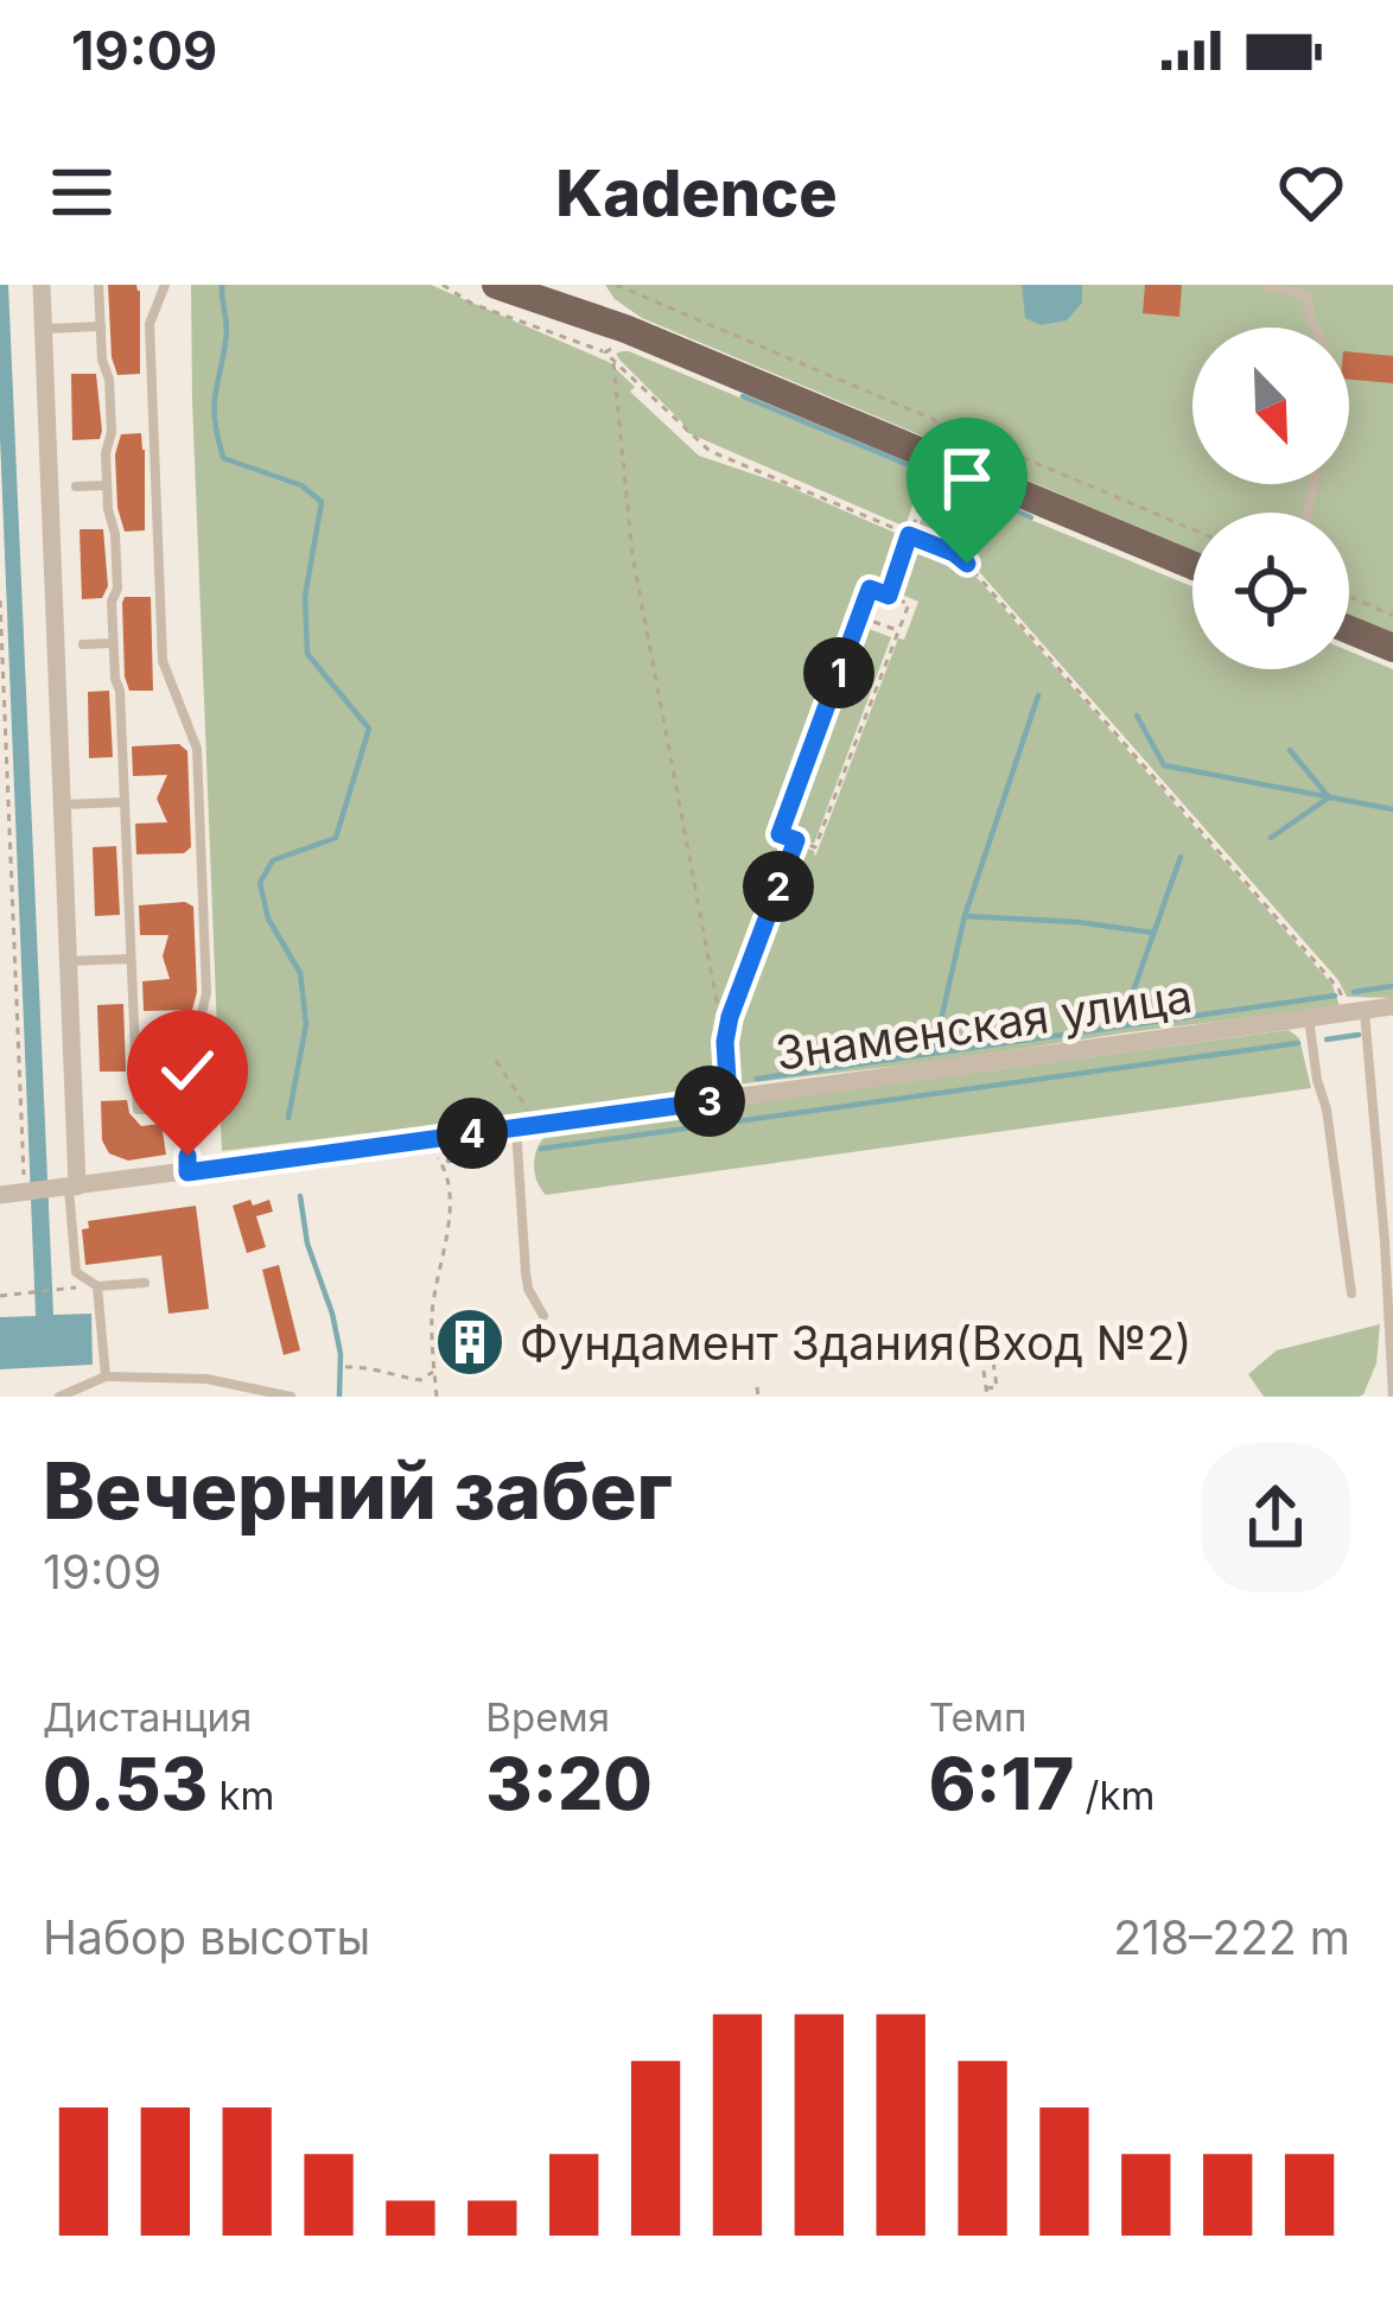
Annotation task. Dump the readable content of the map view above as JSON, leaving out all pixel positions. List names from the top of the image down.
{
  "streets": {
    "street": ["Знаменская улица"]
  },
  "places": {
    "building": ["Фундамент Здания(Вход №2)"]
  },
  "north": "bottom right",
  "page": {
    "status": "19:09",
    "header": "Kadence",
    "pins": [
      "1",
      "2",
      "3",
      "4"
    ],
    "heading": ["Вечерний забег", "19:09"],
    "stats": [
      ["Дистанция", "0.53 km"],
      ["Время", "3:20"],
      ["Темп", "6:17 /km"]
    ],
    "chart": ["Набор высоты", "218–222 m"]
  }
}
